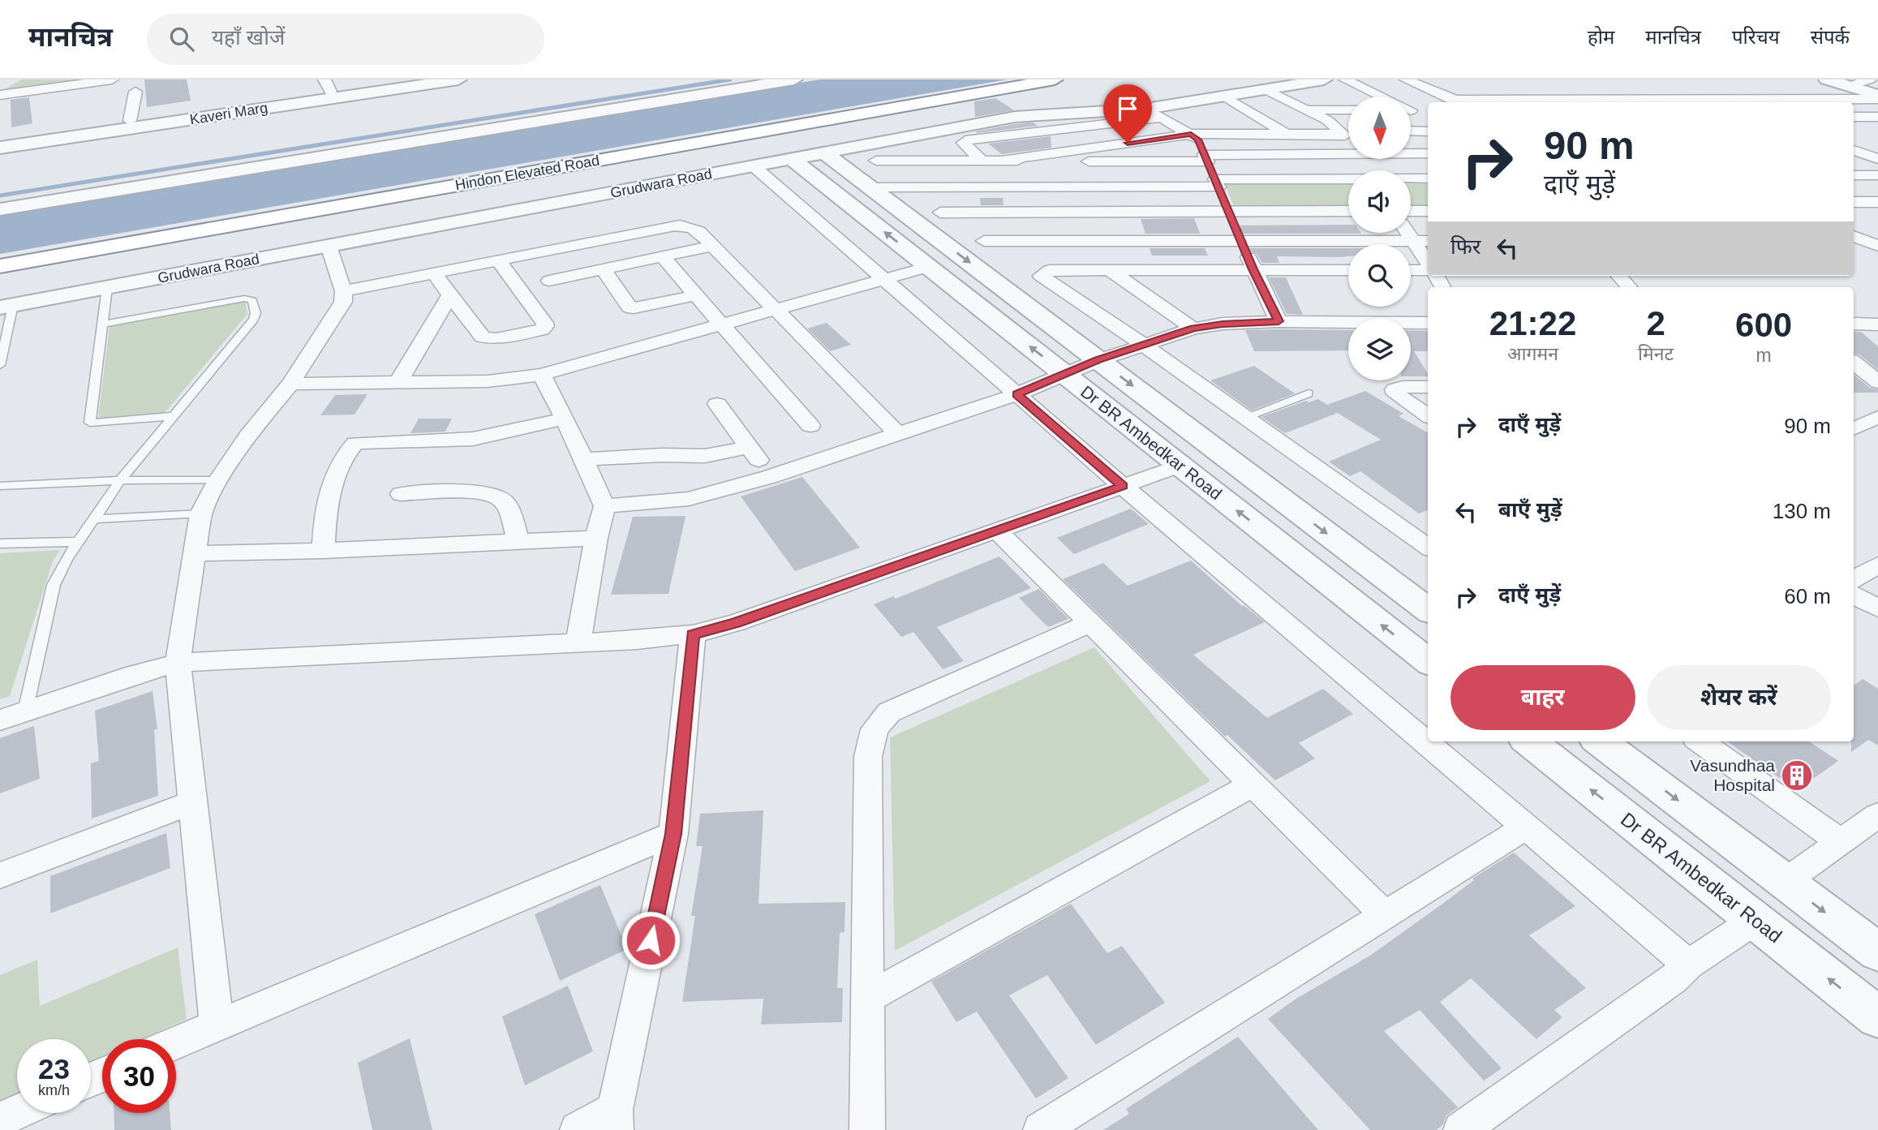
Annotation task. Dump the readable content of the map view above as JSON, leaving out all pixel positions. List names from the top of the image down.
{
  "streets": {
    "highway": ["Hindon Elevated Road"],
    "street": ["Kaveri Marg", "Grudwara Road", "Dr BR Ambedkar Road"]
  },
  "crossings": [
    ["Grudwara Road", "Dr BR Ambedkar Road"]
  ],
  "places": {
    "building": ["Vasundhaa Hospital"]
  },
  "north": "bottom",
  "page": {
    "header": "मानचित्र",
    "search": "यहाँ खोजें",
    "nav": [
      "होम",
      "मानचित्र",
      "परिचय",
      "संपर्क"
    ],
    "turn": ["90 m", "दाएँ मुड़ें"],
    "then": "फिर",
    "eta": [
      "21:22",
      "आगमन",
      "2",
      "मिनट",
      "600",
      "m"
    ],
    "list": [
      {
        "name": "दाएँ मुड़ें",
        "value": "90 m"
      },
      {
        "name": "बाएँ मुड़ें",
        "value": "130 m"
      },
      {
        "name": "दाएँ मुड़ें",
        "value": "60 m"
      }
    ],
    "buttons": ["बाहर", "शेयर करें"],
    "speed": "23 km/h",
    "limit": "30"
  }
}
